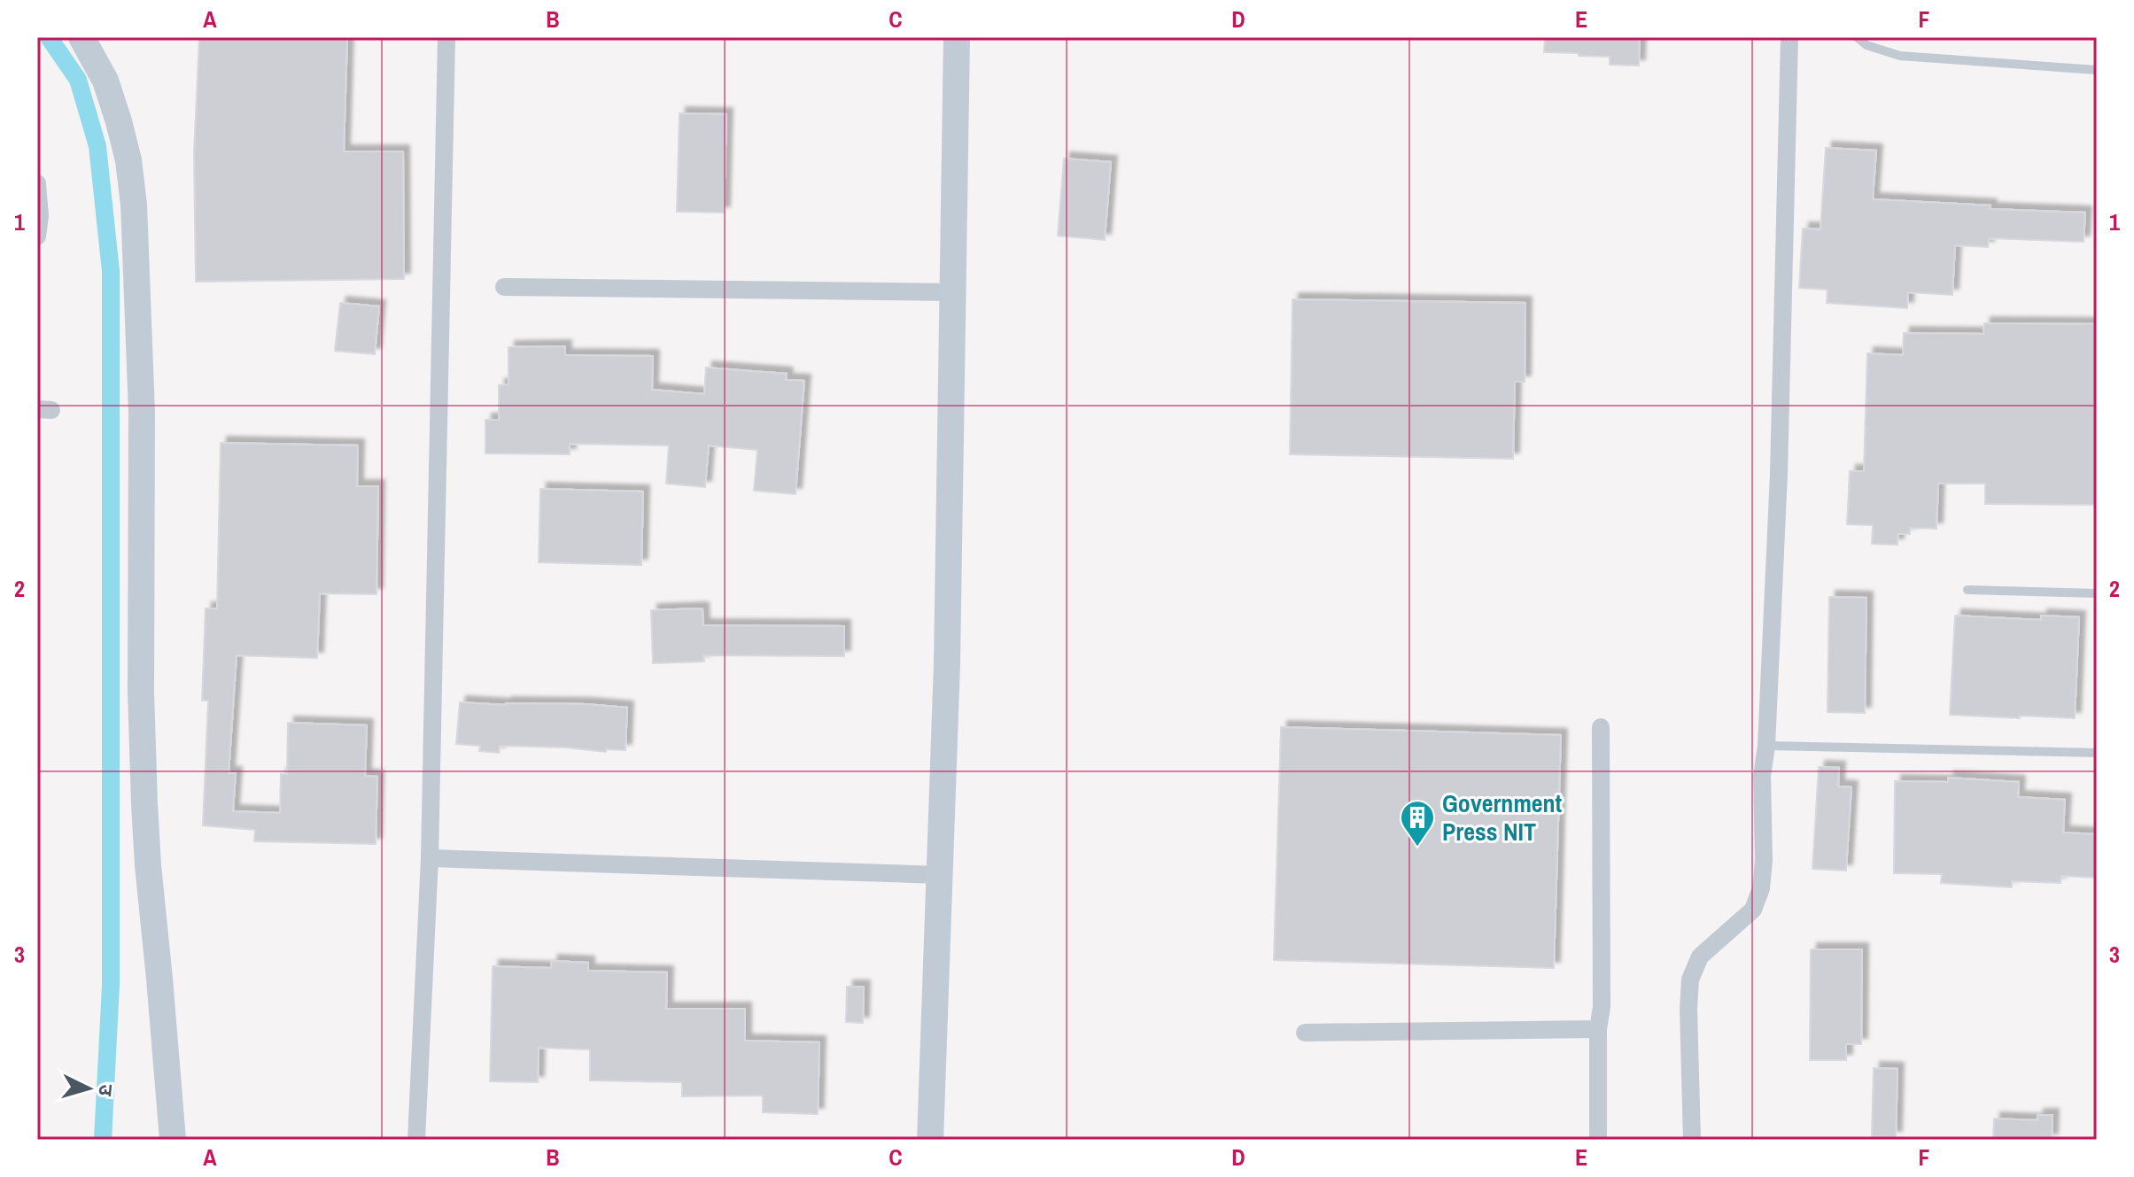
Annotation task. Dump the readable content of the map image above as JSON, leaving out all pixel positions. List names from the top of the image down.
{
  "places": {
    "building": ["Government Press NIT"]
  },
  "north": "right",
  "grid": {
    "columns": [
      "A",
      "B",
      "C",
      "D",
      "E",
      "F"
    ],
    "rows": ["1", "2", "3"]
  }
}
